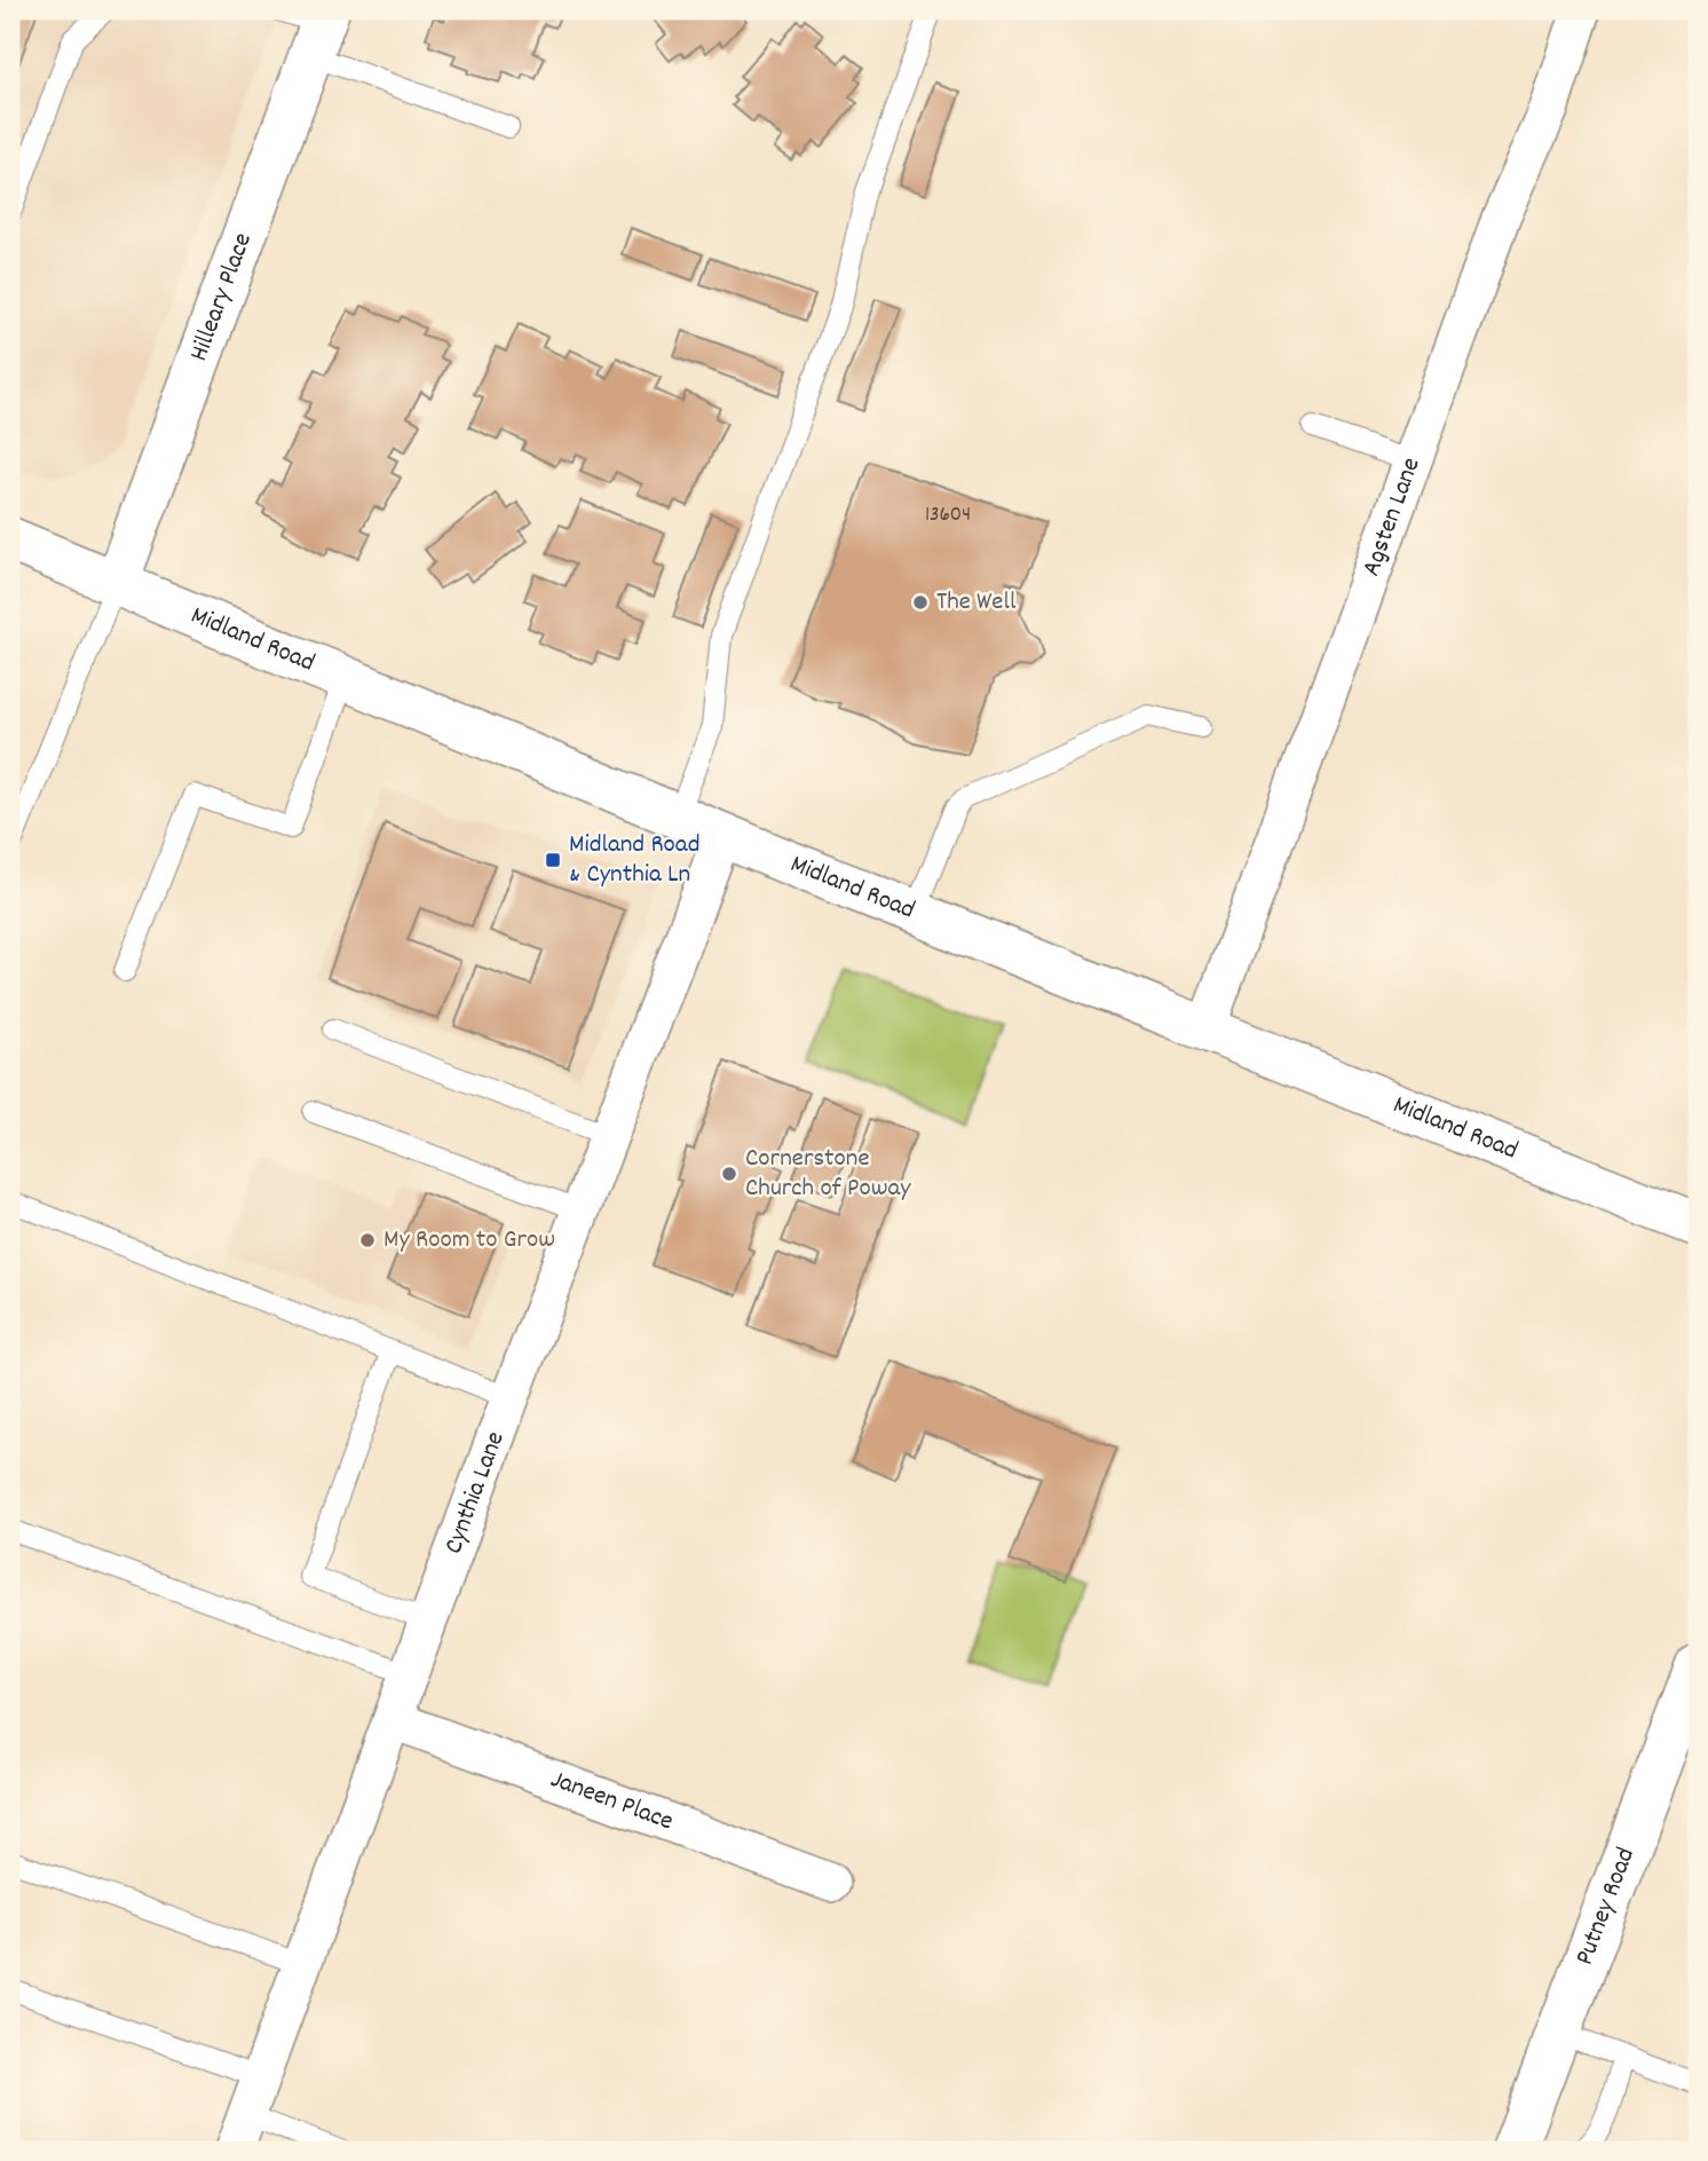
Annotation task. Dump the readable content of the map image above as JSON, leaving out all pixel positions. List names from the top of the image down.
{
  "streets": {
    "main road": ["Hilleary Place", "Midland Road", "Putney Road"],
    "street": ["Agsten Lane", "Cynthia Lane", "Janeen Place"]
  },
  "crossings": [
    ["Hilleary Place", "Midland Road"],
    ["Agsten Lane", "Midland Road"],
    ["Midland Road", "Cynthia Lane"],
    ["Cynthia Lane", "Janeen Place"]
  ],
  "places": {
    "other": ["The Well", "Cornerstone Church of Poway", "My Room to Grow"],
    "transit": ["Midland Road & Cynthia Ln"]
  },
  "house_numbers": ["13604"]
}
